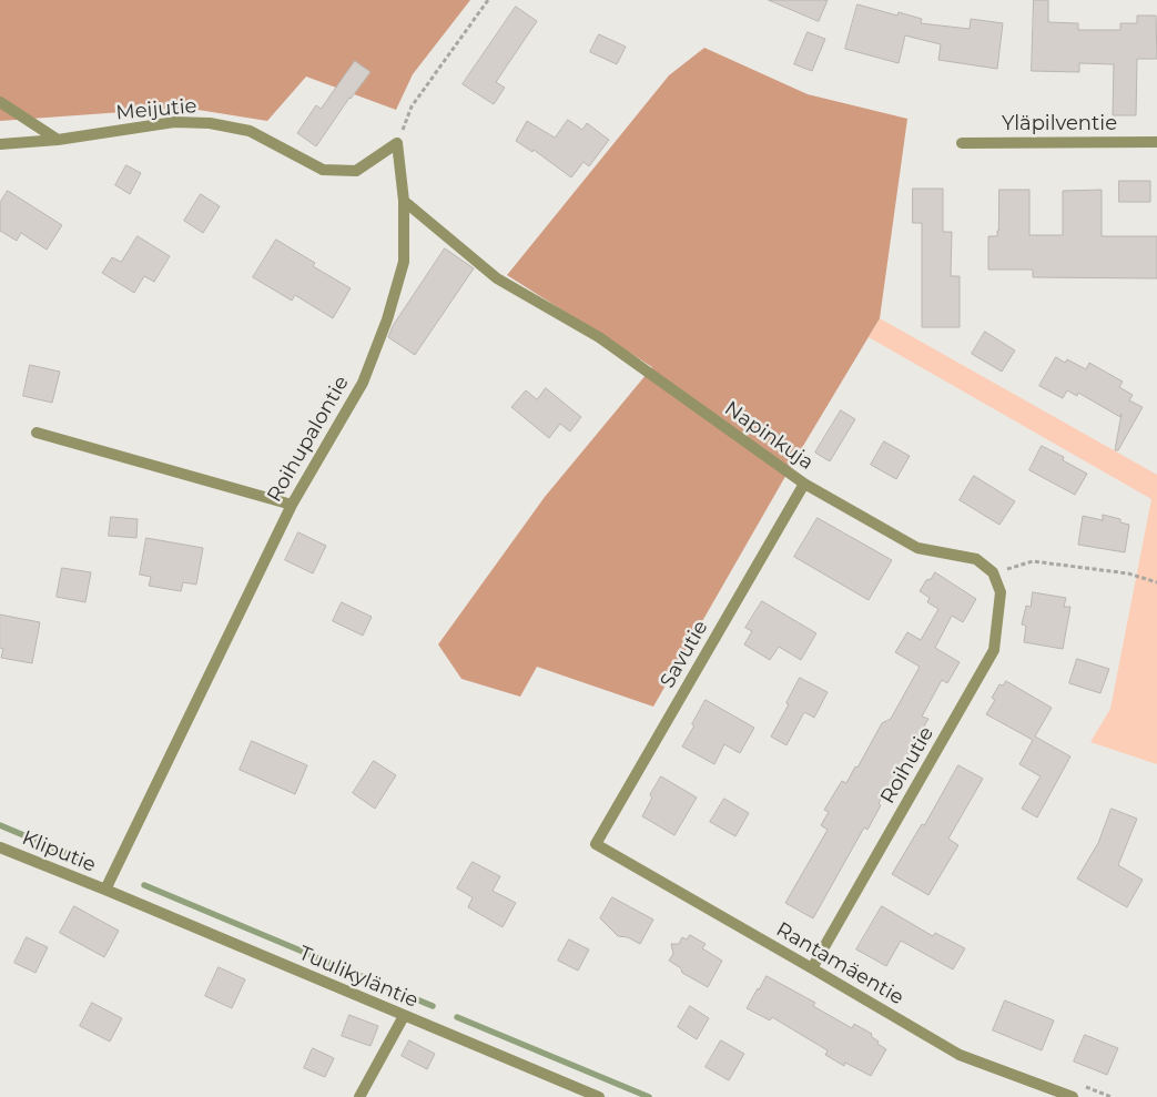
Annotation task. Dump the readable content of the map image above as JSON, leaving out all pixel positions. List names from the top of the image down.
{
  "streets": {
    "street": [
      "Meijutie",
      "Yläpilventie",
      "Napinkuja",
      "Roihupalontie",
      "Savutie",
      "Roihutie",
      "Kliputie",
      "Rantamäentie",
      "Tuulikyläntie"
    ]
  },
  "crossings": [
    ["Meijutie", "Roihupalontie"],
    ["Napinkuja", "Roihupalontie"],
    ["Napinkuja", "Savutie"],
    ["Napinkuja", "Roihutie"],
    ["Roihupalontie", "Kliputie"],
    ["Roihupalontie", "Tuulikyläntie"],
    ["Savutie", "Rantamäentie"],
    ["Roihutie", "Rantamäentie"],
    ["Kliputie", "Tuulikyläntie"]
  ]
}
